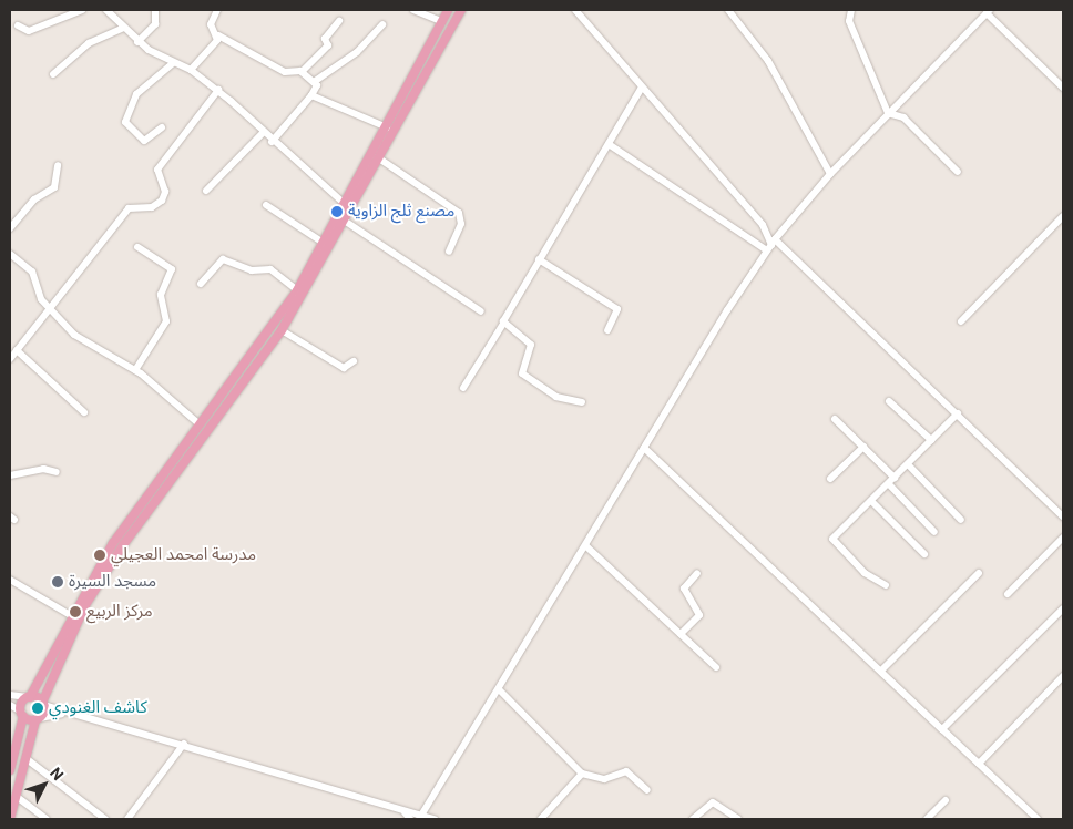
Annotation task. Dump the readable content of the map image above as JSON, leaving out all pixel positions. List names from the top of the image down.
{
  "places": [
    "مصنع ثلج الزاوية",
    "مدرسة امحمد العجيلي",
    "مسجد السيرة",
    "مركز الربيع",
    "كاشف الغنودي"
  ],
  "north": "top right"
}
